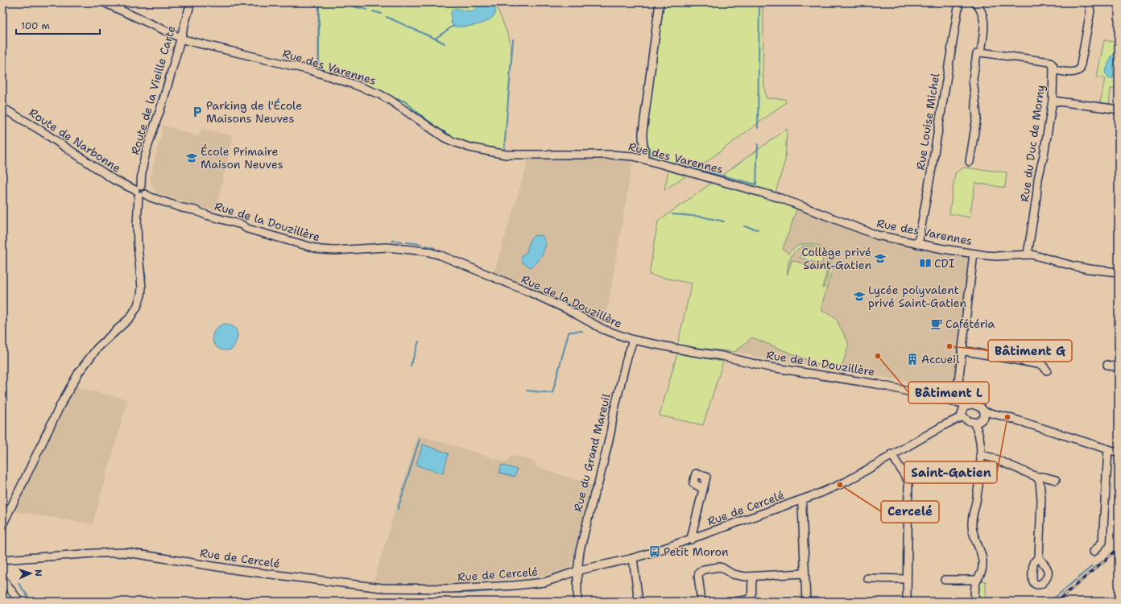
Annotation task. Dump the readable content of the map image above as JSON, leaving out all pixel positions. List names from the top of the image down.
{
  "streets": {
    "street": [
      "Rue des Varennes",
      "Route de la Vieille Carte",
      "Rue Louise Michel",
      "Route de Narbonne",
      "Rue du Duc de Morny",
      "Rue de la Douzillère",
      "Rue du Grand Mareuil",
      "Rue de Cercelé"
    ]
  },
  "crossings": [
    ["Rue des Varennes", "Route de la Vieille Carte"],
    ["Rue des Varennes", "Rue Louise Michel"],
    ["Rue des Varennes", "Rue du Duc de Morny"],
    ["Route de la Vieille Carte", "Route de Narbonne"],
    ["Route de la Vieille Carte", "Rue de la Douzillère"],
    ["Route de Narbonne", "Rue de la Douzillère"],
    ["Rue de la Douzillère", "Rue du Grand Mareuil"],
    ["Rue de la Douzillère", "Rue de Cercelé"],
    ["Rue du Grand Mareuil", "Rue de Cercelé"]
  ],
  "places": {
    "parking": ["Parking de l'École Maisons Neuves"],
    "school or university": ["École Primaire Maison Neuves", "Collège privé Saint-Gatien", "Lycée polyvalent privé Saint-Gatien"],
    "library": ["CDI"],
    "cafe": ["Cafétéria"],
    "other": [
      "Bâtiment G",
      "Bâtiment L",
      "Saint-Gatien",
      "Cercelé"
    ],
    "building": ["Accueil"],
    "bus stop": ["Petit Moron"]
  },
  "scale_bar": "100 m",
  "north": "right"
}
